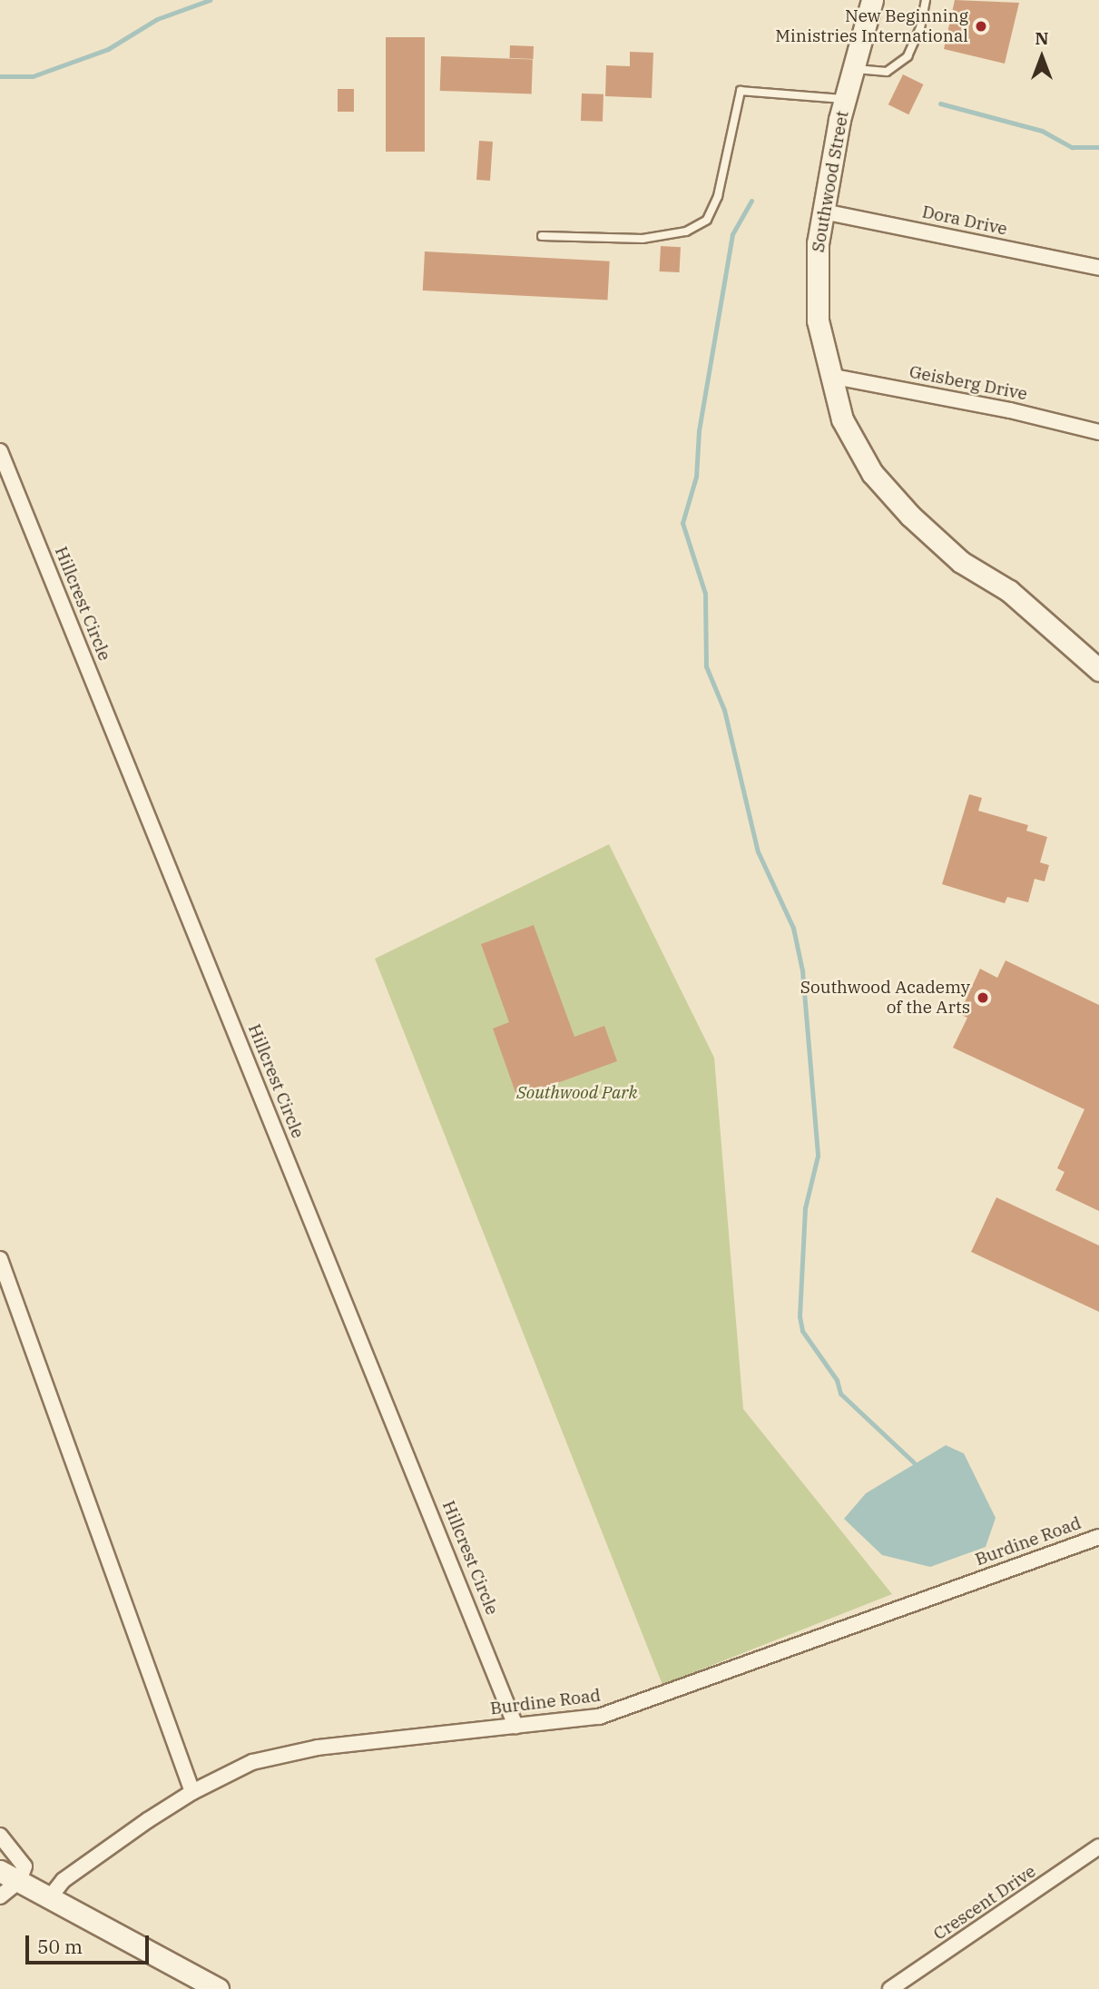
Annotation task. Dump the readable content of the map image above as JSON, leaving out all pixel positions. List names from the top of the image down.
{
  "streets": {
    "street": [
      "Southwood Street",
      "Dora Drive",
      "Geisberg Drive",
      "Hillcrest Circle",
      "Burdine Road",
      "Crescent Drive"
    ]
  },
  "crossings": [
    ["Southwood Street", "Dora Drive"],
    ["Southwood Street", "Geisberg Drive"],
    ["Hillcrest Circle", "Burdine Road"]
  ],
  "parks": ["Southwood Park"],
  "places": ["New Beginning Ministries International", "Southwood Academy of the Arts"],
  "scale_bar": "50 m",
  "north": "top"
}
